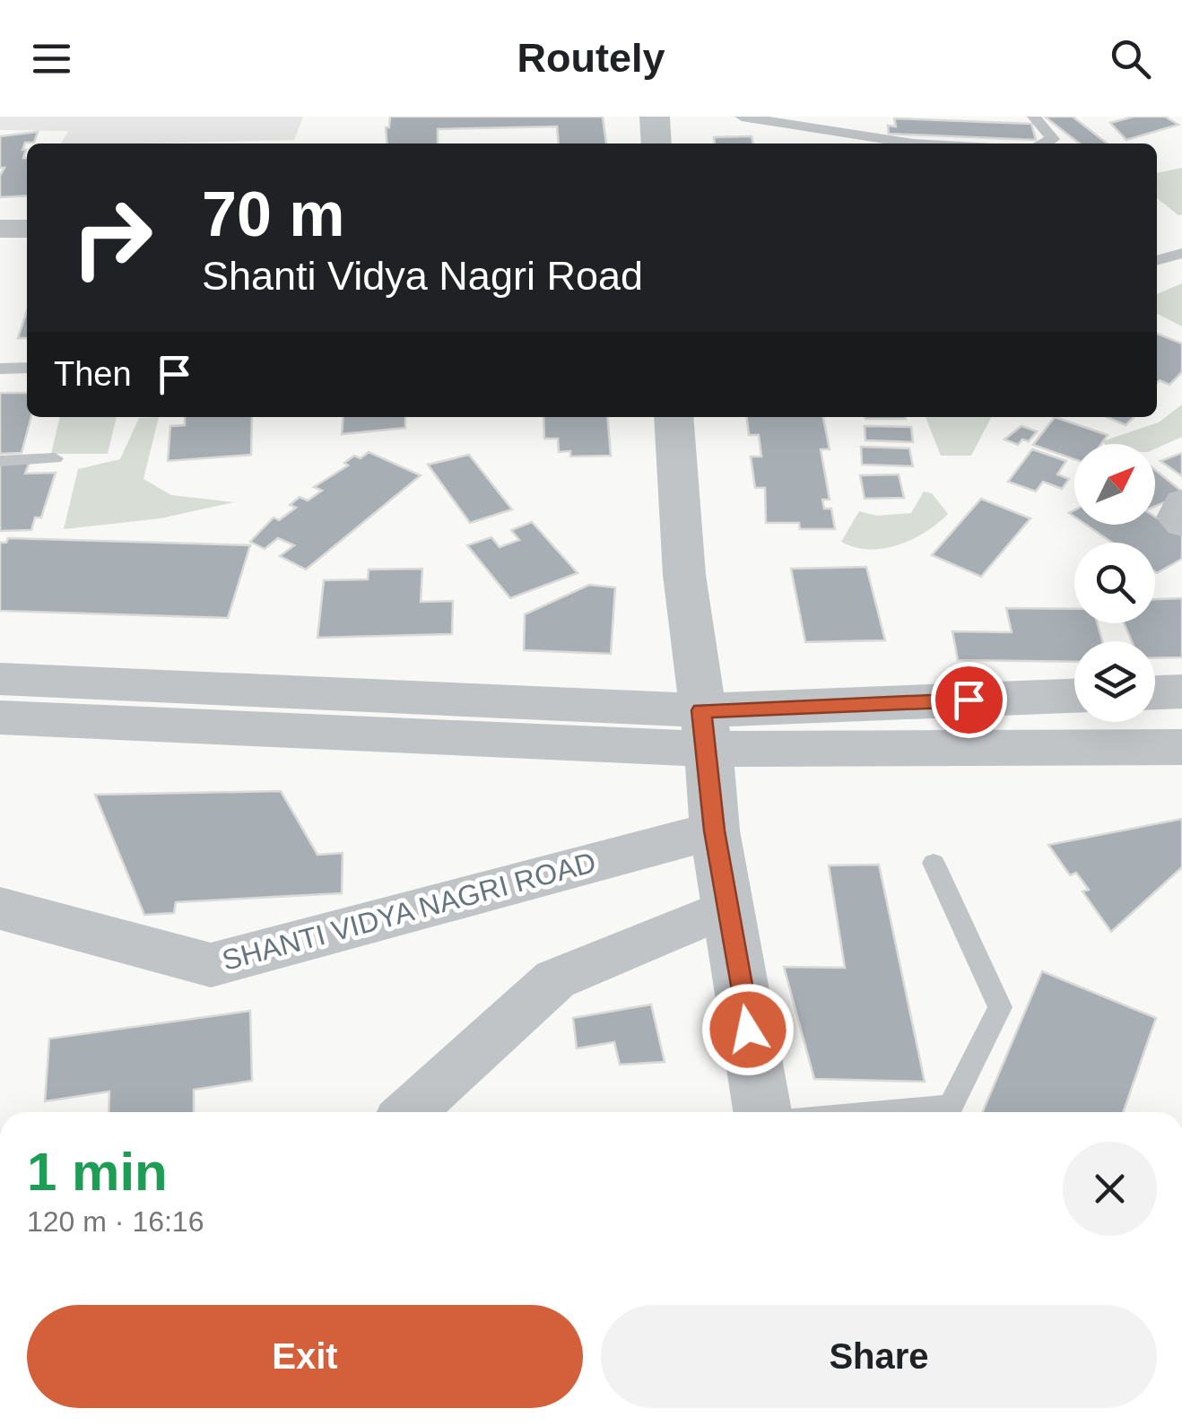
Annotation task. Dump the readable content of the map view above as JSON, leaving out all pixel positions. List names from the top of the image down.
{
  "streets": {
    "street": ["SHANTI VIDYA NAGRI ROAD"]
  },
  "north": "top right",
  "page": {
    "header": "Routely",
    "turn": ["70 m", "Shanti Vidya Nagri Road"],
    "then": "Then",
    "heading": ["1 min", "120 m · 16:16"],
    "buttons": ["Exit", "Share"]
  }
}
